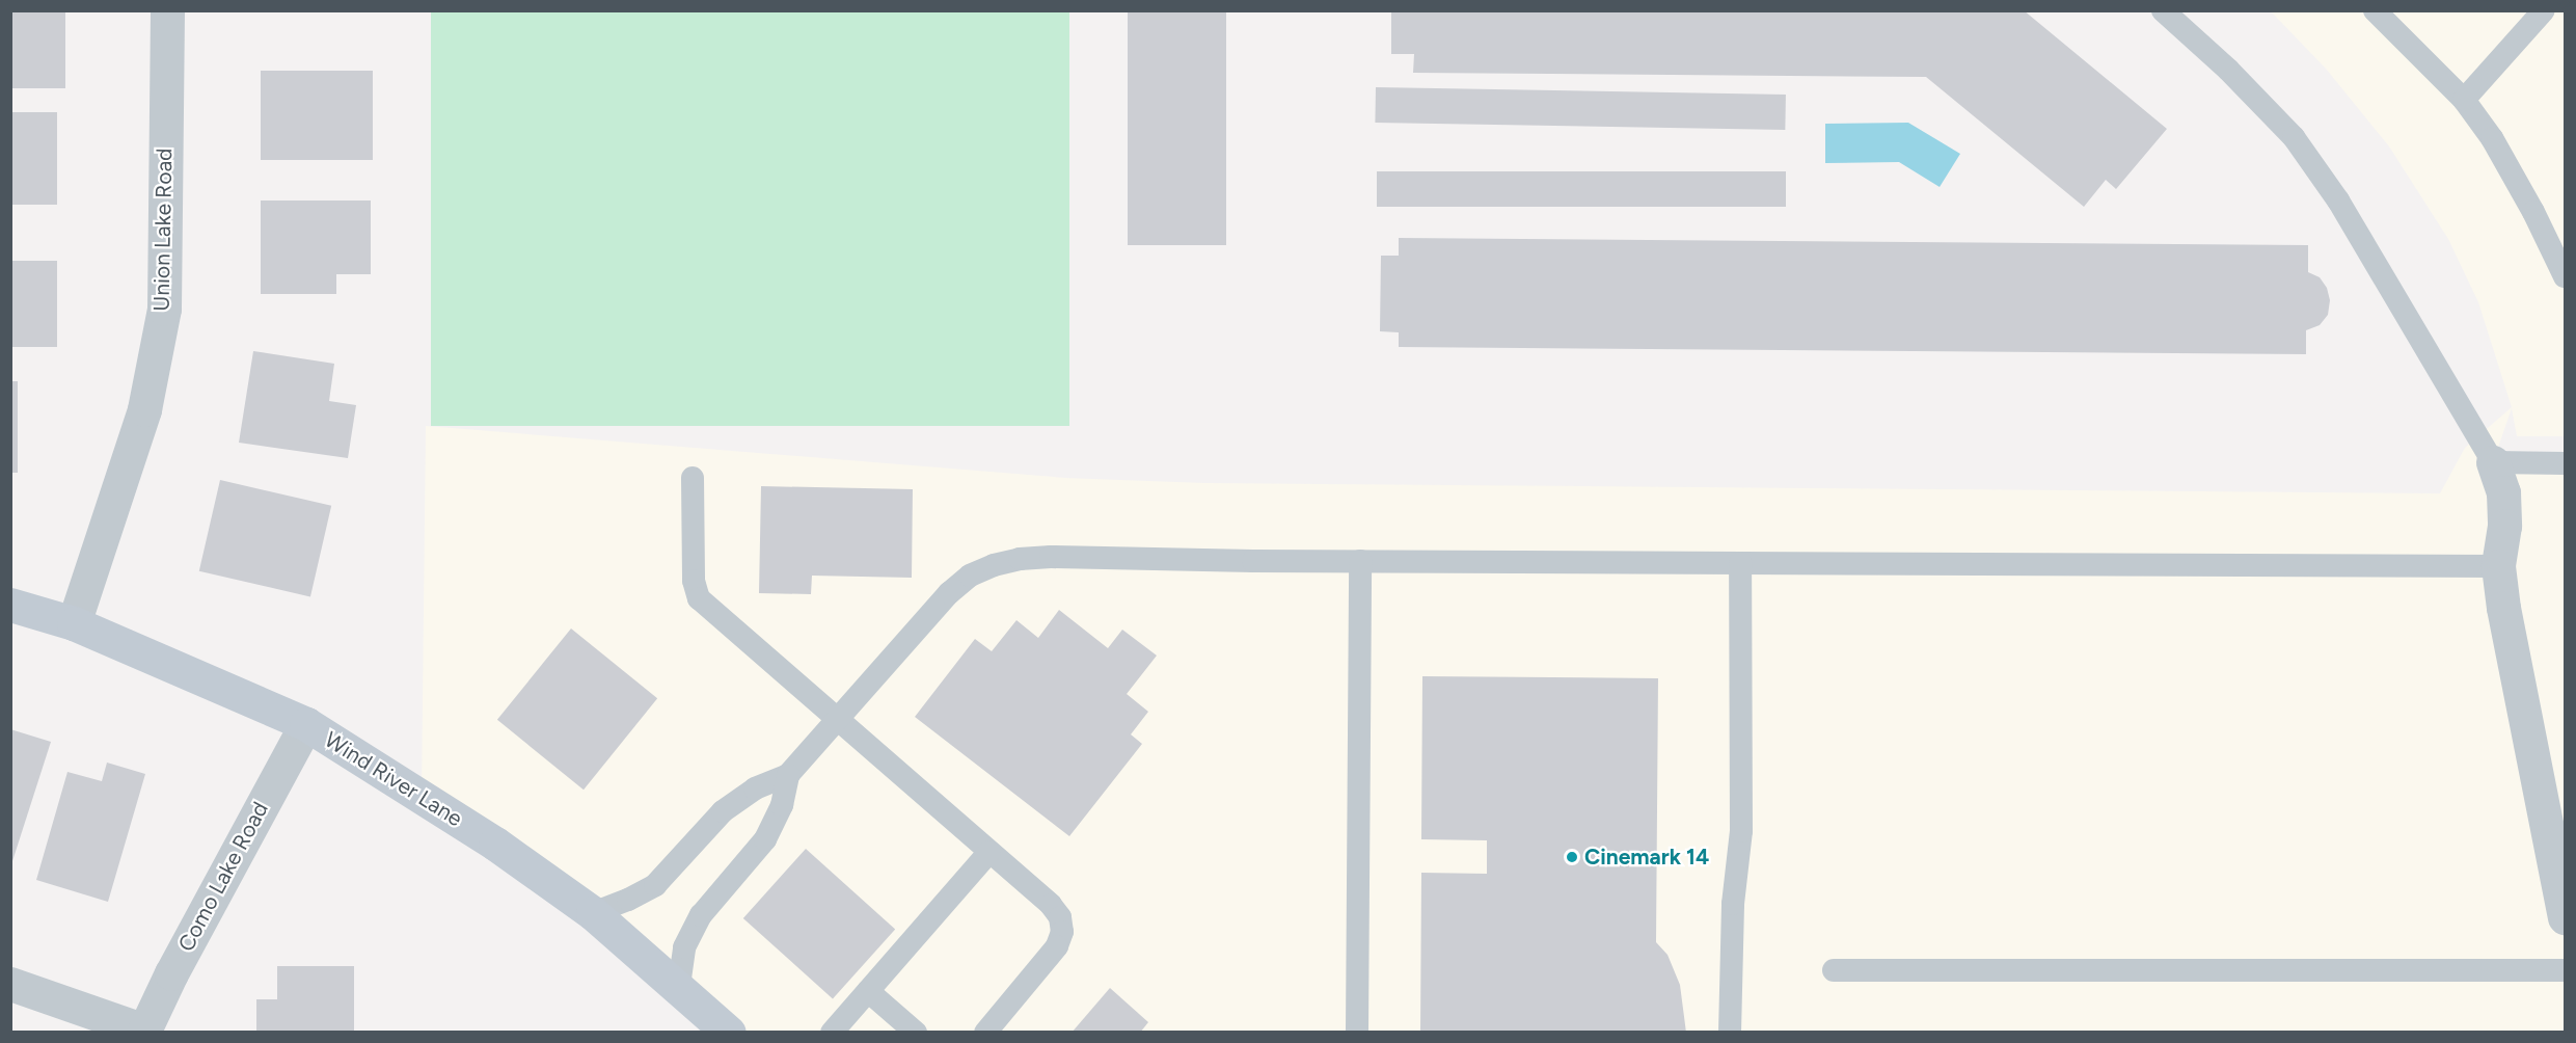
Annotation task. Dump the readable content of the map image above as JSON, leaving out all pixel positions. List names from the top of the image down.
{
  "streets": {
    "street": ["Union Lake Road", "Wind River Lane", "Como Lake Road"]
  },
  "crossings": [
    ["Union Lake Road", "Wind River Lane"],
    ["Wind River Lane", "Como Lake Road"]
  ],
  "places": ["Cinemark 14"]
}
